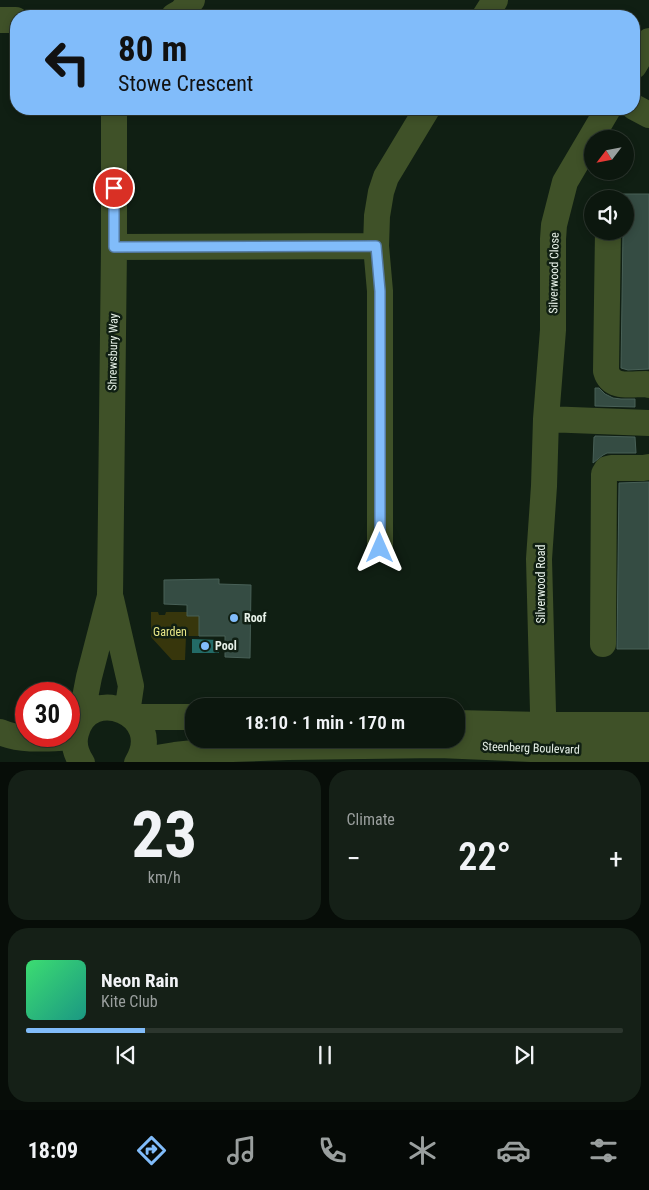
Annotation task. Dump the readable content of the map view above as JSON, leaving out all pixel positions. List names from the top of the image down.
{
  "streets": {
    "street": [
      "Silverwood Close",
      "Shrewsbury Way",
      "Silverwood Road",
      "Steenberg Boulevard"
    ]
  },
  "crossings": [
    ["Silverwood Close", "Silverwood Road"],
    ["Silverwood Road", "Steenberg Boulevard"]
  ],
  "parks": ["Garden"],
  "places": ["Roof", "Pool"],
  "north": "bottom left",
  "page": {
    "turn": ["80 m", "Stowe Crescent"],
    "limit": "30",
    "trip": "18:10 · 1 min · 170 m",
    "tile": [
      ["23", "km/h"],
      "Climate"
    ],
    "heat": ["−", "22°", "+"],
    "song": ["Neon Rain", "Kite Club"],
    "tabs": "18:09"
  }
}
